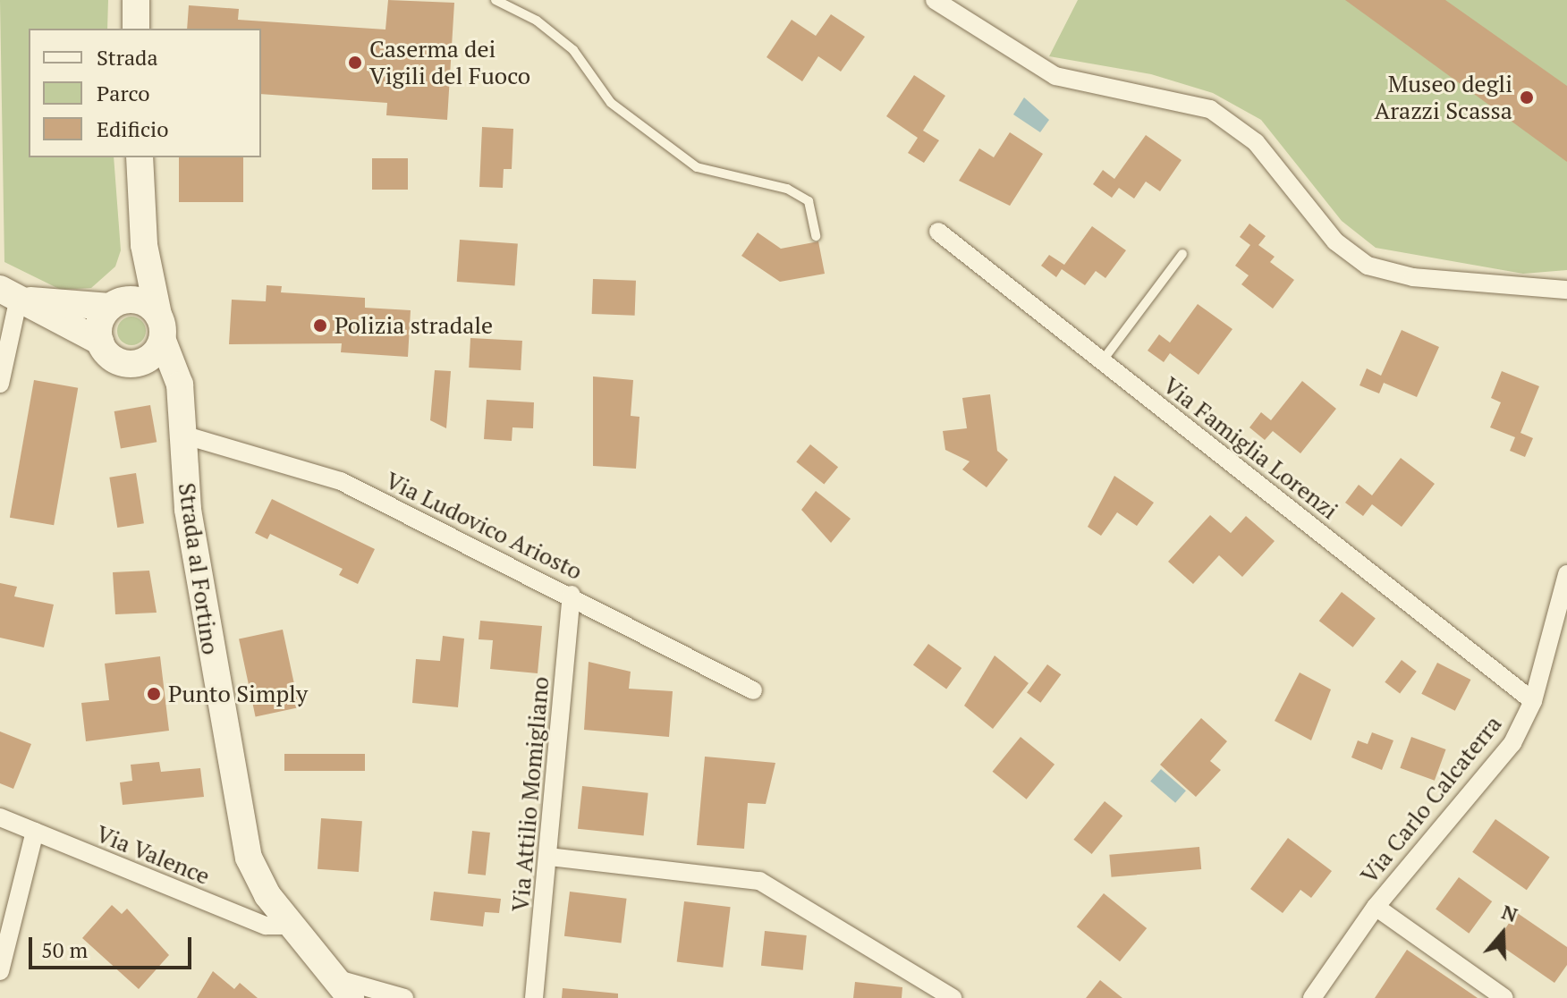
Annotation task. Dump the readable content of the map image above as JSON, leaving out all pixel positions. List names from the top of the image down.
{
  "streets": {
    "street": [
      "Via Famiglia Lorenzi",
      "Via Ludovico Ariosto",
      "Strada al Fortino",
      "Via Attilio Momigliano",
      "Via Carlo Calcaterra",
      "Via Valence"
    ]
  },
  "crossings": [
    ["Via Famiglia Lorenzi", "Via Carlo Calcaterra"],
    ["Via Ludovico Ariosto", "Strada al Fortino"],
    ["Via Ludovico Ariosto", "Via Attilio Momigliano"],
    ["Strada al Fortino", "Via Valence"]
  ],
  "places": [
    "Caserma dei Vigili del Fuoco",
    "Museo degli Arazzi Scassa",
    "Polizia stradale",
    "Punto Simply"
  ],
  "legend": ["Strada", "Parco", "Edificio"],
  "scale_bar": "50 m",
  "north": "top"
}
